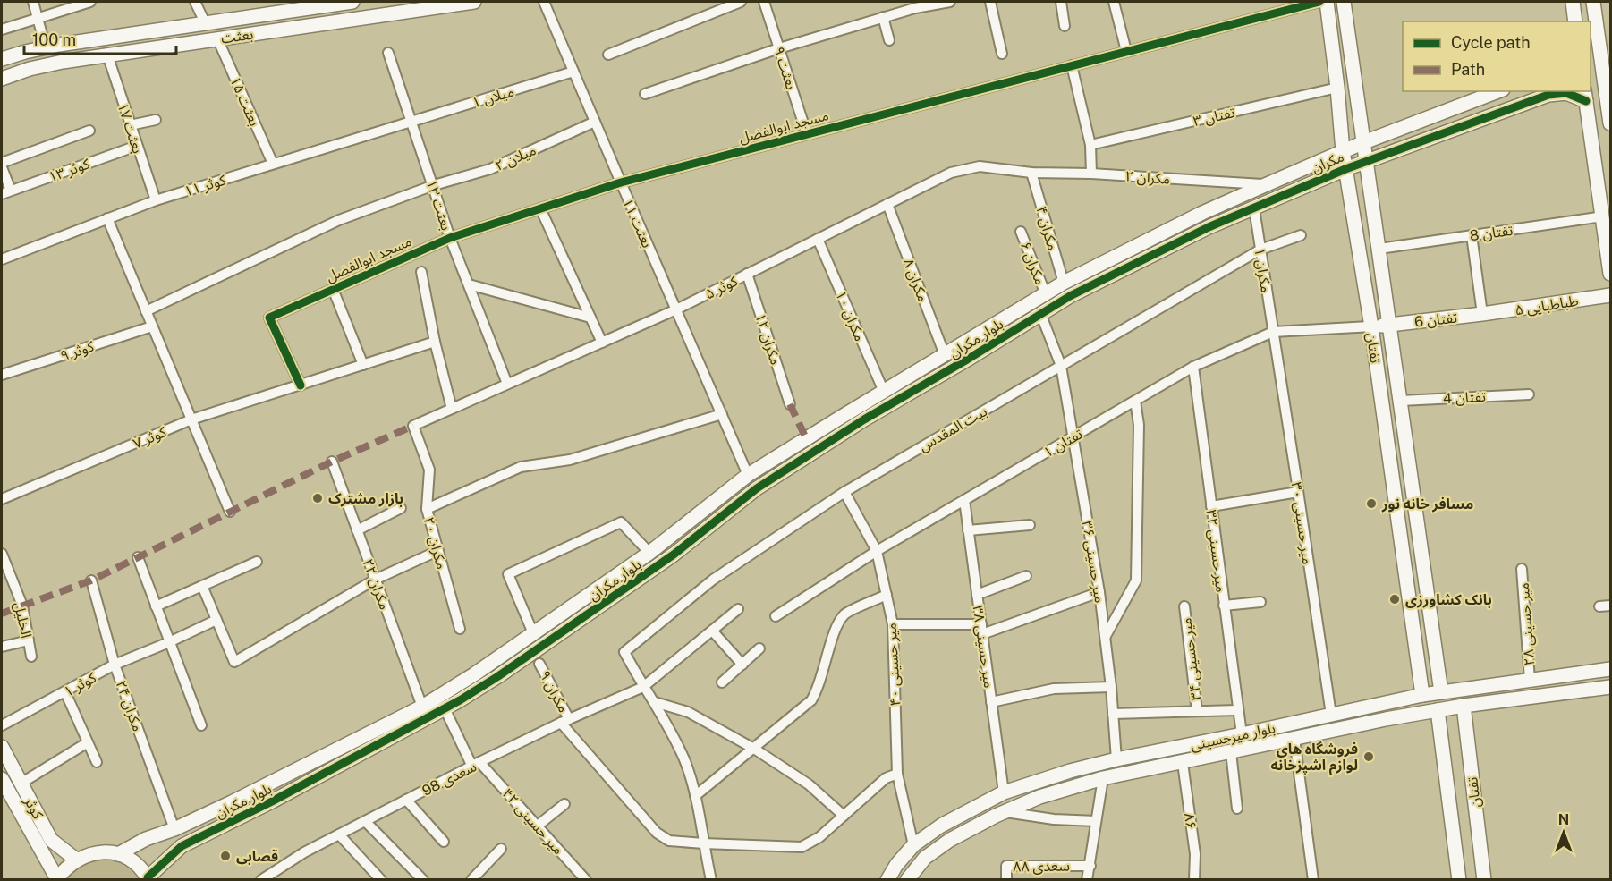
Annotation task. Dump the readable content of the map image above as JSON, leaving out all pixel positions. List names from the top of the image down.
{
  "streets": {
    "street": [
      "بعثت",
      "بعثت ۹",
      "میلان ۱",
      "بعثت ۱۵",
      "تفتان ۳",
      "مسجد ابوالفضل",
      "بعثت ۱۷",
      "میلان ۲",
      "مکران",
      "کوثر ۱۳",
      "مکران ۲",
      "کوثر ۱۱",
      "بعثت ۱۳",
      "بعثت ۱۱",
      "مکران ۴",
      "تفتان 8",
      "مکران ۶",
      "مکران ۱",
      "مکران ۸",
      "کوثر ۵",
      "طباطبایی ۵",
      "مکران ۱۰",
      "تفتان 6",
      "بلوار مکران",
      "مکران ۱۲",
      "تفتان",
      "کوثر ۹",
      "تفتان 4",
      "بیت المقدس",
      "کوثر ۷",
      "تفتان ۱",
      "میر حسینی ۳۰",
      "مکران ۲۰",
      "میر حسینی ۳۲",
      "میر حسینی ۳۶",
      "مکران ۲۲",
      "الخلیل",
      "میر حسینی ۲۸",
      "میر حسینی ۳۸",
      "میر حسینی ۳۴",
      "میر حسینی ۴۰",
      "کوثر ۱",
      "مکران ۹",
      "مکران ۲۴",
      "بلوار میرحسینی",
      "سعدی 98",
      "کوثر",
      "میر حسینی ۴۲",
      "۸۶",
      "سعدی ۸۸"
    ]
  },
  "crossings": [
    ["بعثت", "بعثت ۱۵"],
    ["بعثت", "بعثت ۱۷"],
    ["بعثت ۹", "مسجد ابوالفضل"],
    ["میلان ۱", "کوثر ۱۱"],
    ["میلان ۱", "بعثت ۱۳"],
    ["میلان ۱", "بعثت ۱۱"],
    ["بعثت ۱۵", "کوثر ۱۱"],
    ["تفتان ۳", "تفتان"],
    ["مسجد ابوالفضل", "بعثت ۱۳"],
    ["مسجد ابوالفضل", "بعثت ۱۱"],
    ["مسجد ابوالفضل", "کوثر ۷"],
    ["بعثت ۱۷", "کوثر ۱۳"],
    ["بعثت ۱۷", "کوثر ۱۱"],
    ["میلان ۲", "بعثت ۱۳"],
    ["میلان ۲", "بعثت ۱۱"],
    ["مکران", "مکران ۲"],
    ["مکران", "مکران ۴"],
    ["مکران", "مکران ۱"],
    ["مکران", "بلوار مکران"],
    ["مکران", "تفتان"],
    ["مکران ۲", "مکران ۴"],
    ["مکران ۲", "کوثر ۵"],
    ["کوثر ۱۱", "بعثت ۱۳"],
    ["بعثت ۱۳", "کوثر ۵"],
    ["بعثت ۱۱", "کوثر ۵"],
    ["بعثت ۱۱", "بلوار مکران"],
    ["مکران ۴", "کوثر ۵"],
    ["مکران ۴", "بلوار مکران"],
    ["تفتان 8", "تفتان"],
    ["مکران ۶", "بلوار مکران"],
    ["مکران ۱", "بیت المقدس"],
    ["مکران ۱", "تفتان ۱"],
    ["مکران ۱", "میر حسینی ۳۰"],
    ["مکران ۸", "کوثر ۵"],
    ["مکران ۸", "بلوار مکران"],
    ["کوثر ۵", "مکران ۱۰"],
    ["کوثر ۵", "مکران ۱۲"],
    ["کوثر ۵", "مکران ۲۰"],
    ["طباطبایی ۵", "تفتان 6"],
    ["مکران ۱۰", "بلوار مکران"],
    ["تفتان 6", "تفتان"],
    ["تفتان 6", "تفتان ۱"],
    ["بلوار مکران", "میر حسینی ۳۶"],
    ["بلوار مکران", "مکران ۲۲"],
    ["بلوار مکران", "مکران ۲۴"],
    ["بلوار مکران", "میر حسینی ۴۲"],
    ["تفتان", "تفتان 4"],
    ["تفتان", "تفتان ۱"],
    ["تفتان", "بلوار میرحسینی"],
    ["بیت المقدس", "میر حسینی ۳۶"],
    ["بیت المقدس", "میر حسینی ۴۰"],
    ["بیت المقدس", "سعدی 98"],
    ["تفتان ۱", "میر حسینی ۳۰"],
    ["تفتان ۱", "میر حسینی ۳۲"],
    ["تفتان ۱", "میر حسینی ۳۶"],
    ["تفتان ۱", "میر حسینی ۳۸"],
    ["تفتان ۱", "میر حسینی ۴۰"],
    ["میر حسینی ۳۰", "بلوار میرحسینی"],
    ["میر حسینی ۳۲", "بلوار میرحسینی"],
    ["میر حسینی ۳۶", "بلوار میرحسینی"],
    ["میر حسینی ۲۸", "بلوار میرحسینی"],
    ["میر حسینی ۳۸", "بلوار میرحسینی"],
    ["میر حسینی ۴۰", "مکران ۹"],
    ["میر حسینی ۴۰", "بلوار میرحسینی"],
    ["کوثر ۱", "مکران ۲۴"],
    ["مکران ۹", "سعدی 98"],
    ["بلوار میرحسینی", "۸۶"],
    ["سعدی 98", "میر حسینی ۴۲"]
  ],
  "places": [
    "بازار مشترک",
    "مسافر خانه نور",
    "بانک کشاورزی",
    "فروشگاه های لوازم اشپزخانه",
    "قصابی"
  ],
  "legend": ["Cycle path", "Path"],
  "scale_bar": "100 m",
  "north": "top"
}
